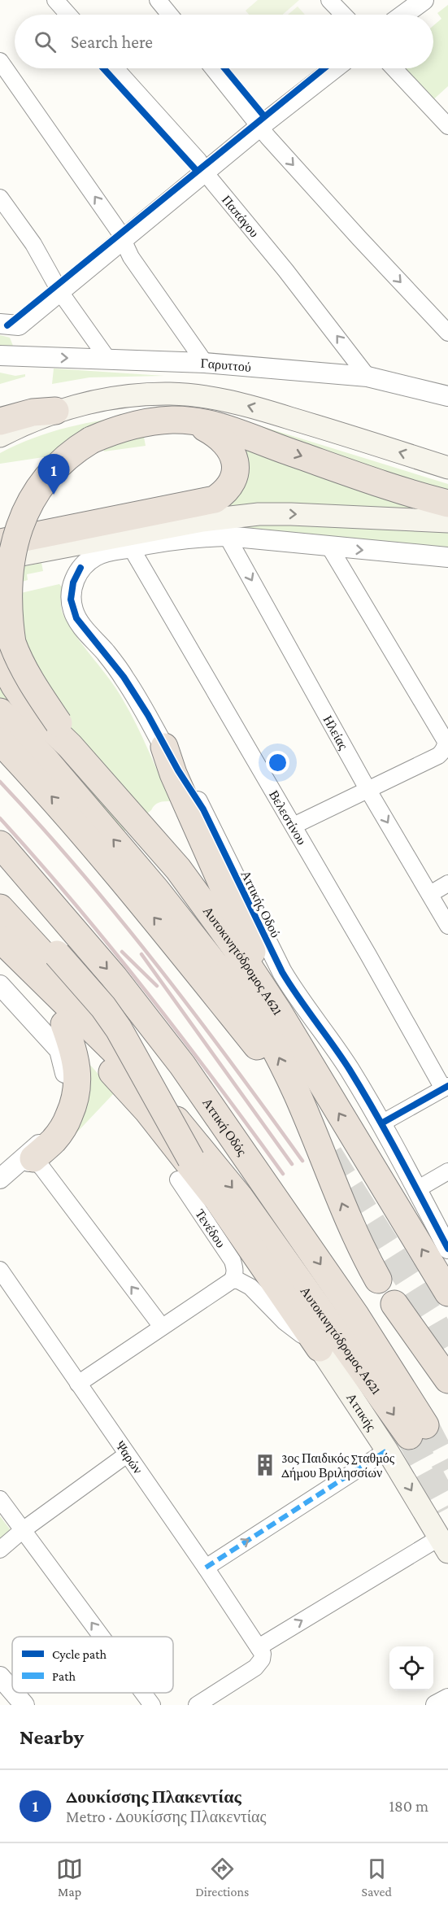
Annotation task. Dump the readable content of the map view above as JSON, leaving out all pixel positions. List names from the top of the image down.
{
  "streets": {
    "highway": ["Αυτοκινητόδρομος Α621", "Αττική Οδός"],
    "main road": ["Αττικής"],
    "street": [
      "Παπάγου",
      "Γαρυττού",
      "Ηλείας",
      "Βελεστίνου",
      "Αττικής Οδού",
      "Τενέδου",
      "Ψαρών"
    ]
  },
  "crossings": [
    ["Παπάγου", "Γαρυττού"],
    ["Βελεστίνου", "Αττικής Οδού"],
    ["Αυτοκινητόδρομος Α621", "Αττική Οδός"]
  ],
  "one_way": ["Ηλείας", "Αττικής"],
  "places": {
    "building": ["3ος Παιδικός Σταθμός Δήμου Βριλησσίων"]
  },
  "legend": ["Cycle path", "Path"],
  "page": {
    "search": "Search here",
    "pins": "1",
    "heading": "Nearby",
    "list": [
      {
        "mark": "1",
        "name": "Δουκίσσης Πλακεντίας",
        "note": "Metro · Δουκίσσης Πλακεντίας",
        "value": "180 m"
      }
    ],
    "nav": ["Map", "Directions", "Saved"]
  }
}
